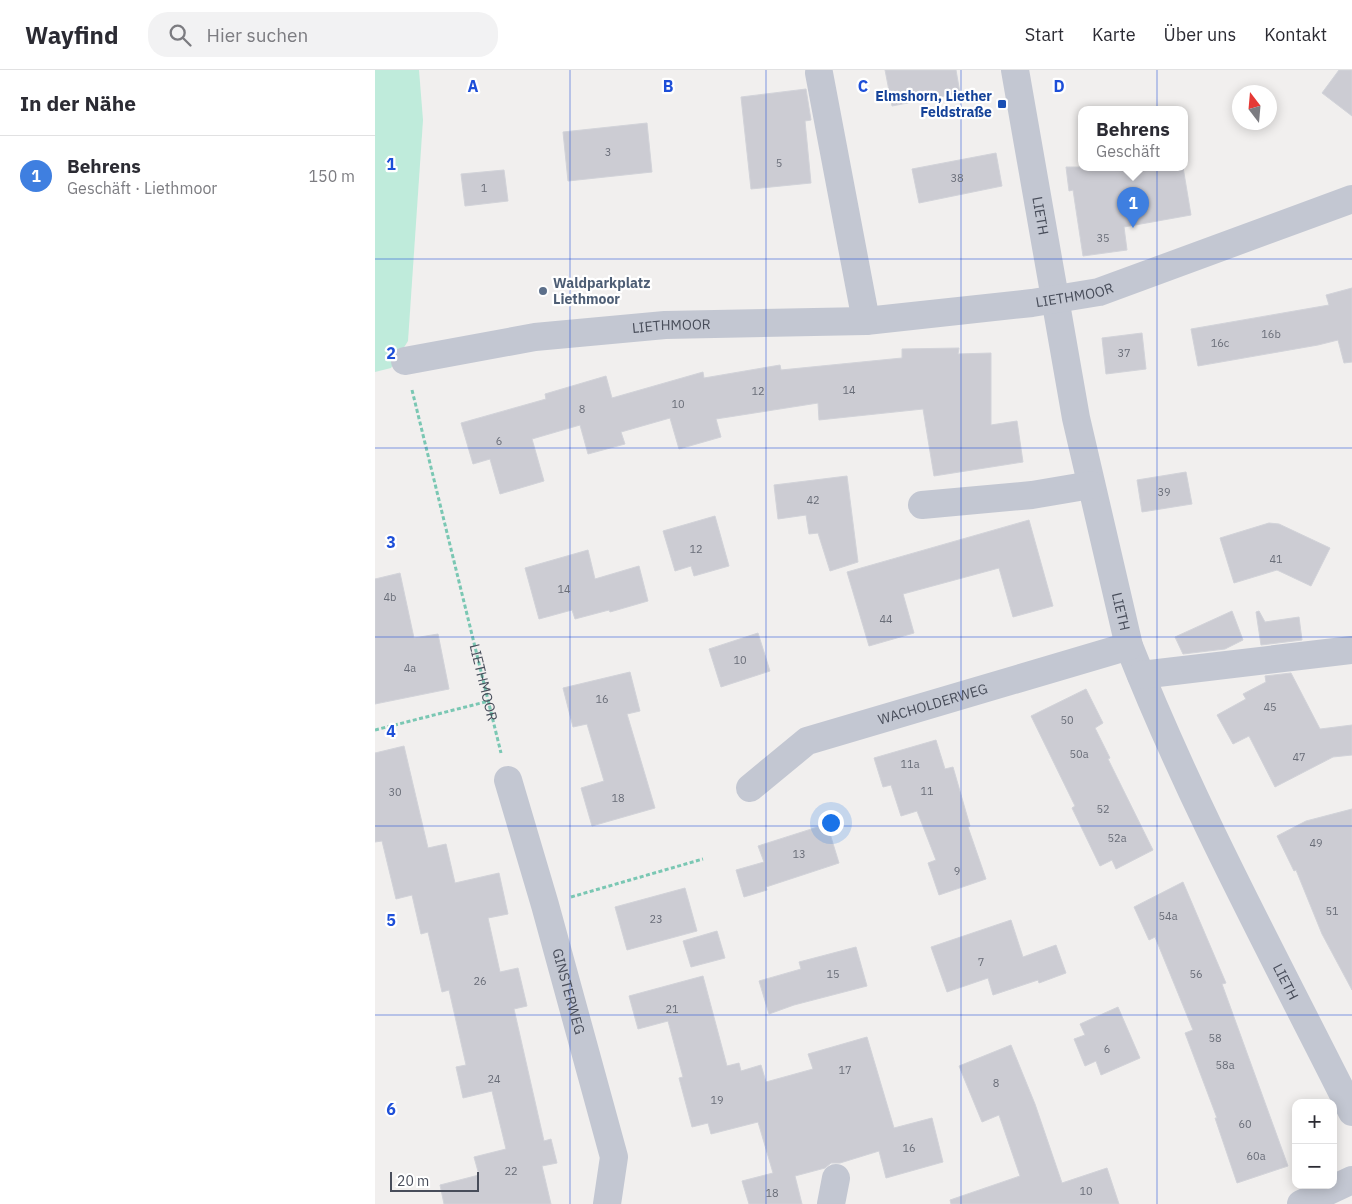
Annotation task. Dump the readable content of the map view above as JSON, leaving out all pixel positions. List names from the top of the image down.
{
  "streets": {
    "street": [
      "LIETH",
      "LIETHMOOR",
      "WACHOLDERWEG",
      "GINSTERWEG"
    ]
  },
  "crossings": [
    ["LIETH", "LIETHMOOR"],
    ["LIETH", "WACHOLDERWEG"],
    ["LIETHMOOR", "GINSTERWEG"]
  ],
  "places": {
    "transit": ["Elmshorn, Liether Feldstraße"],
    "other": ["Waldparkplatz Liethmoor"]
  },
  "house_numbers": [
    "3",
    "5",
    "38",
    "1",
    "35",
    "16b",
    "16c",
    "37",
    "14",
    "12",
    "10",
    "8",
    "6",
    "39",
    "42",
    "12",
    "41",
    "14",
    "4b",
    "44",
    "10",
    "4a",
    "16",
    "45",
    "50",
    "50a",
    "47",
    "11a",
    "11",
    "30",
    "18",
    "52",
    "52a",
    "49",
    "13",
    "9",
    "51",
    "54a",
    "23",
    "7",
    "15",
    "56",
    "26",
    "21",
    "58",
    "6",
    "58a",
    "17",
    "24",
    "8",
    "19",
    "60",
    "16",
    "60a",
    "22",
    "10",
    "18"
  ],
  "scale_bar": "20 m",
  "north": "top",
  "page": {
    "header": "Wayfind",
    "search": "Hier suchen",
    "nav": [
      "Start",
      "Karte",
      "Über uns",
      "Kontakt"
    ],
    "heading": "In der Nähe",
    "popup": ["Behrens", "Geschäft"],
    "list": [
      {
        "mark": "1",
        "name": "Behrens",
        "note": "Geschäft · Liethmoor",
        "value": "150 m"
      }
    ],
    "pins": "1",
    "map_buttons": ["+", "−"],
    "scale": "20 m"
  },
  "grid": {
    "columns": [
      "A",
      "B",
      "C",
      "D"
    ],
    "rows": [
      "1",
      "2",
      "3",
      "4",
      "5",
      "6"
    ]
  }
}
